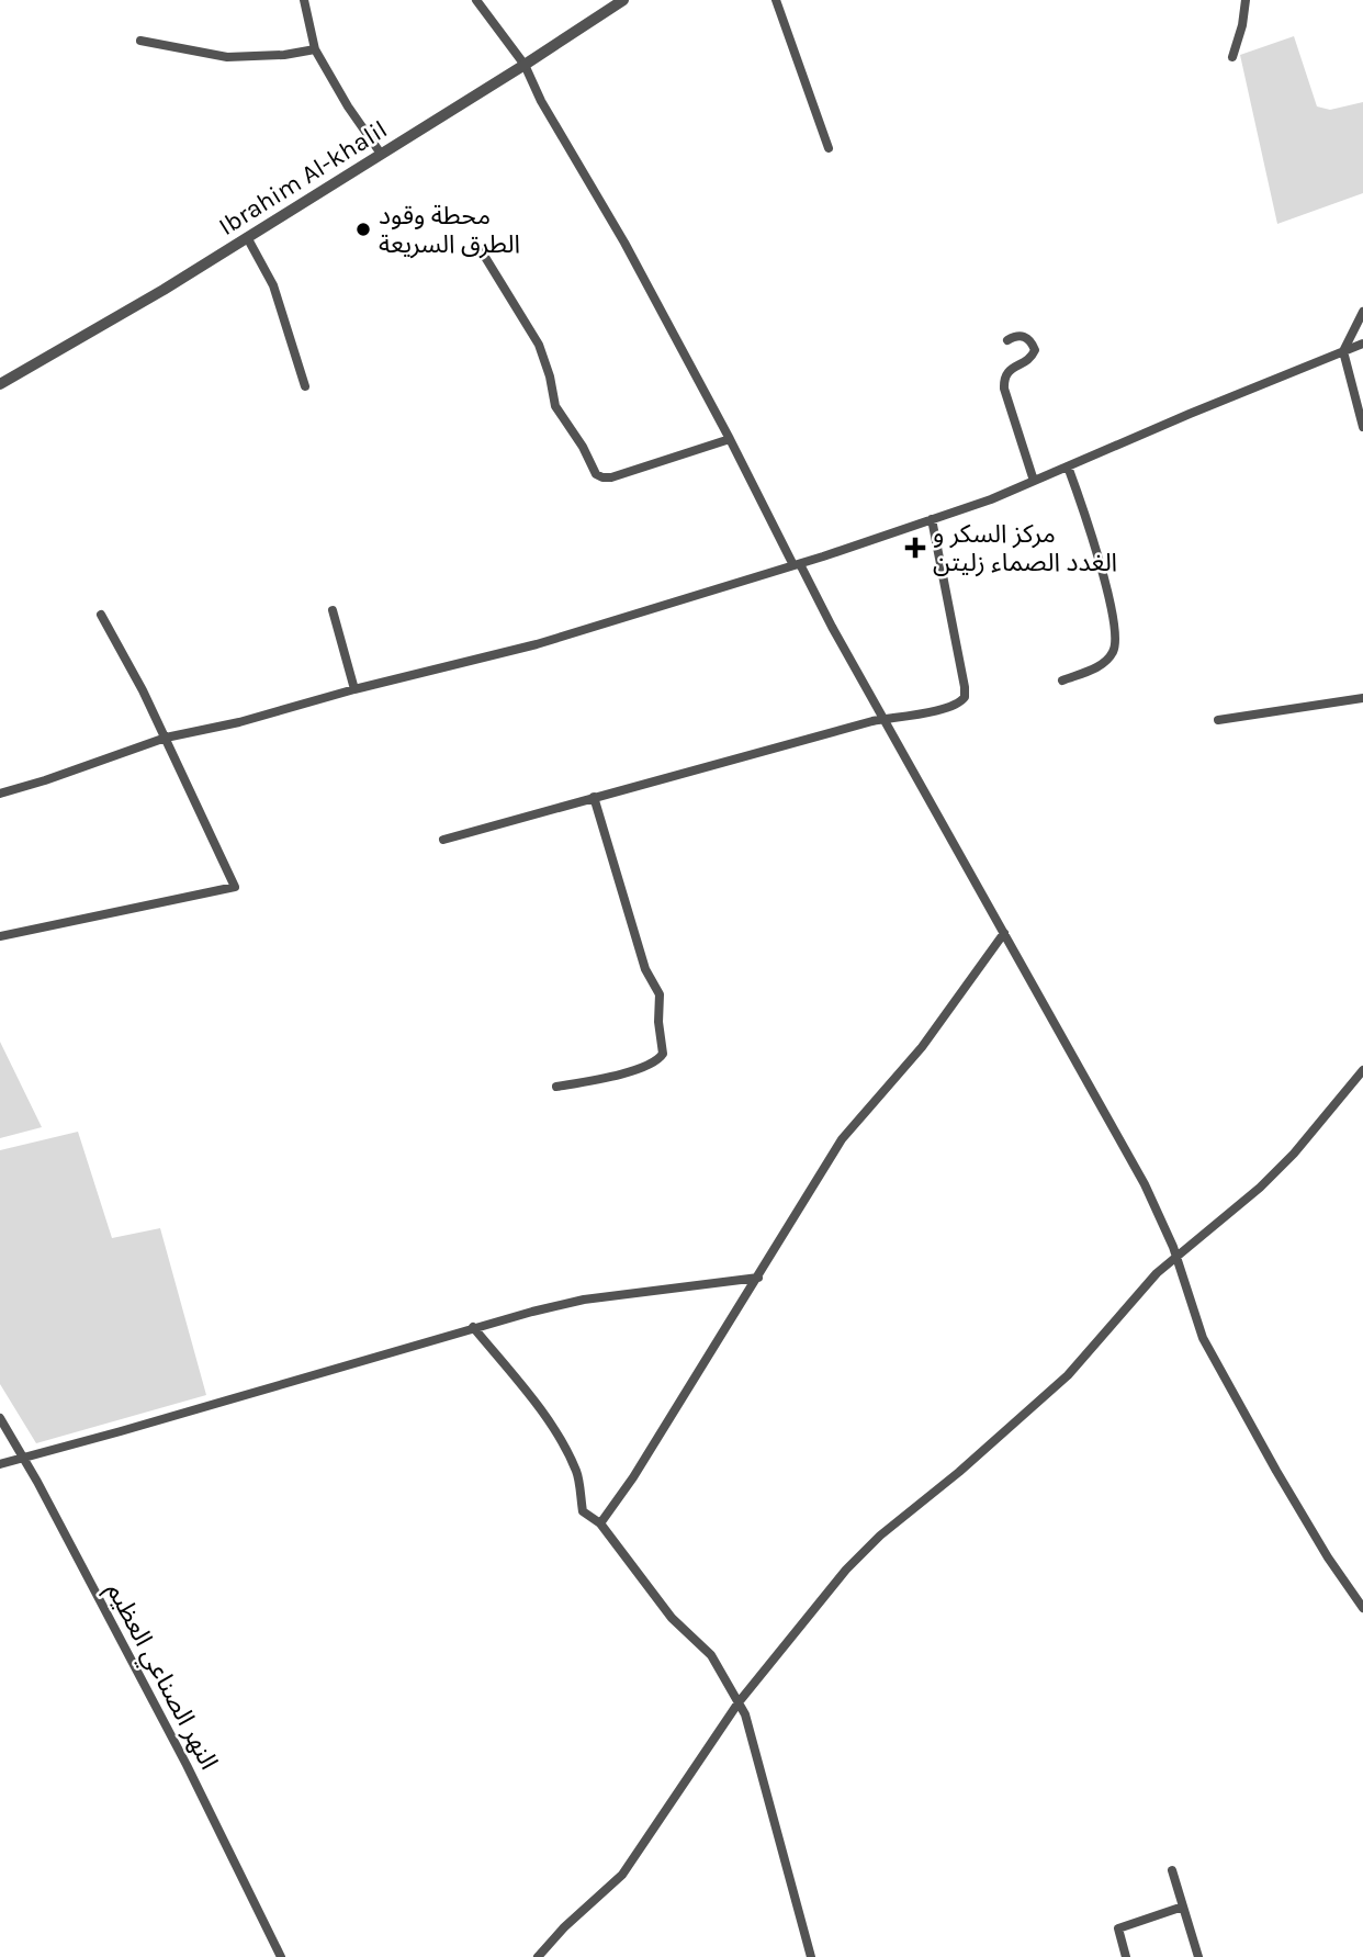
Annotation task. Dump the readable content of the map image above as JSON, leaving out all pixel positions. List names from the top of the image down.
{
  "streets": {
    "street": ["Ibrahim Al-khalil", "النهر الصناعي العظيم"]
  },
  "places": {
    "other": ["محطة وقود الطرق السريعة"],
    "health": ["مركز السكر و الغدد الصماء زليتن"]
  }
}
